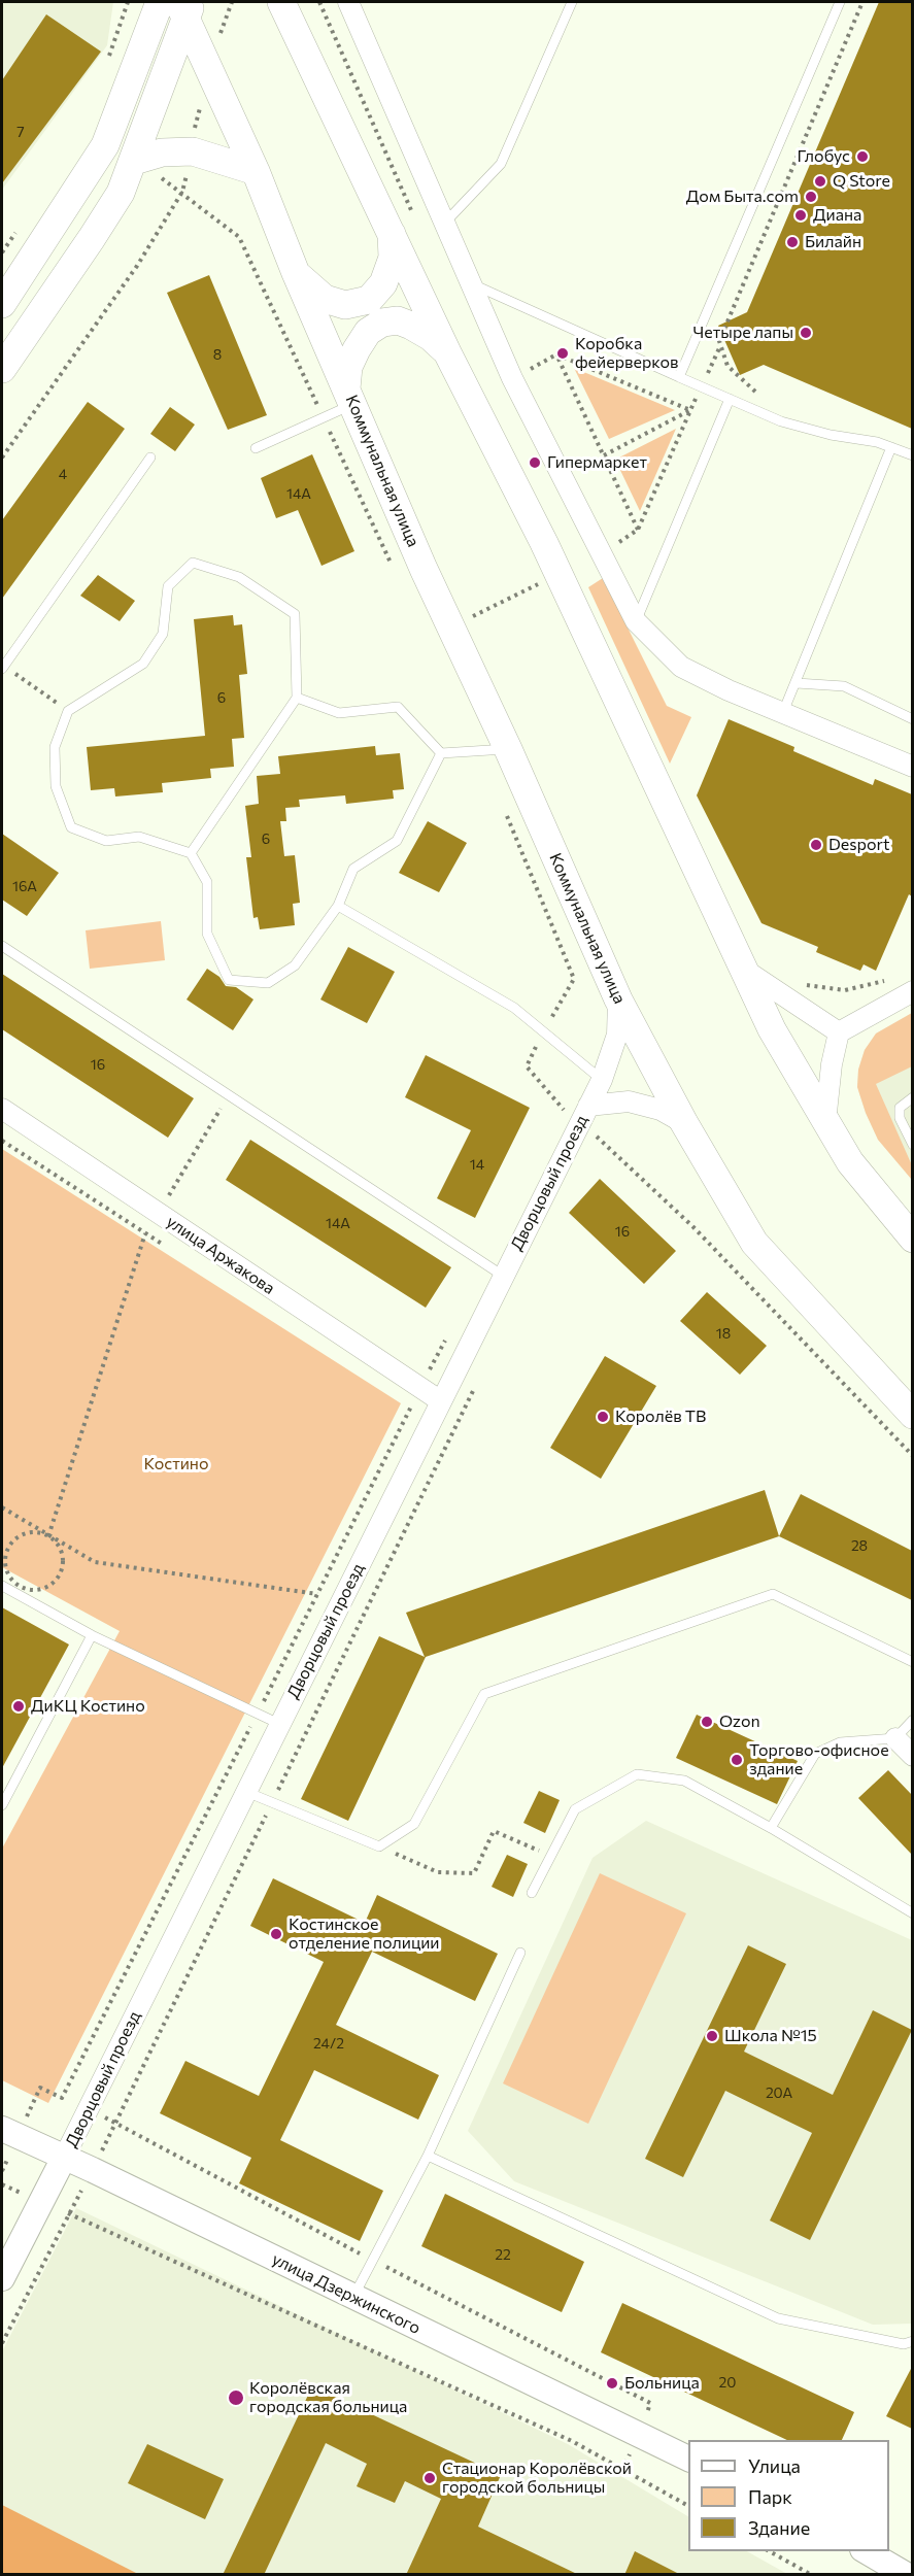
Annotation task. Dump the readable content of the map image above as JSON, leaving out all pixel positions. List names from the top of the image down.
{
  "streets": {
    "main road": ["Коммунальная улица"],
    "street": ["Дворцовый проезд", "улица Аржакова", "улица Дзержинского"]
  },
  "crossings": [
    ["Коммунальная улица", "Дворцовый проезд"],
    ["Дворцовый проезд", "улица Аржакова"],
    ["Дворцовый проезд", "улица Дзержинского"]
  ],
  "parks": ["Костино"],
  "places": [
    "Глобус",
    "Q Store",
    "Дом Быта.com",
    "Диана",
    "Билайн",
    "Четыре лапы",
    "Коробка фейерверков",
    "Гипермаркет",
    "Desport",
    "Королёв ТВ",
    "ДиКЦ Костино",
    "Ozon",
    "Торгово-офисное здание",
    "Костинское отделение полиции",
    "Школа №15",
    "Больница",
    "Королёвская городская больница",
    "Стационар Королёвской городской больницы"
  ],
  "house_numbers": [
    "7",
    "8",
    "4",
    "14А",
    "6",
    "6",
    "16А",
    "16",
    "14",
    "14А",
    "16",
    "18",
    "28",
    "24/2",
    "20А",
    "22",
    "20"
  ],
  "legend": ["Улица", "Парк", "Здание"]
}
